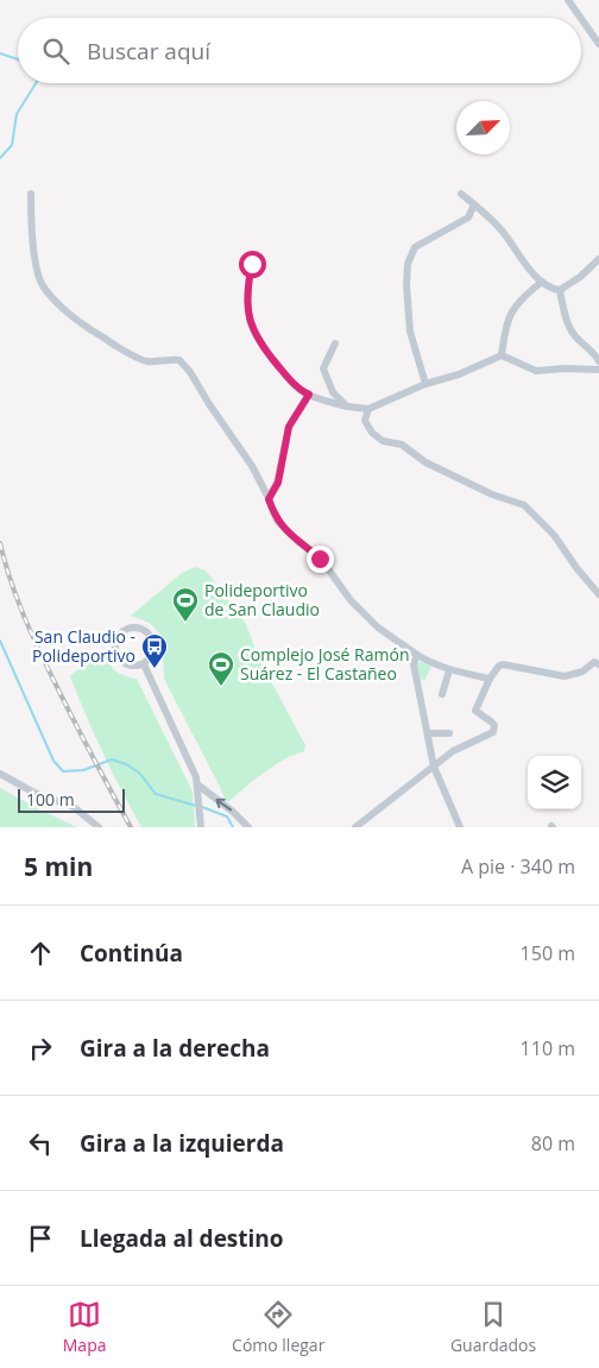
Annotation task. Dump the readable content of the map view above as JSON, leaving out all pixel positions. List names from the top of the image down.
{
  "places": {
    "sports": ["Polideportivo de San Claudio", "Complejo José Ramón Suárez - El Castañeo"],
    "bus stop": ["San Claudio - Polideportivo"]
  },
  "scale_bar": "100 m",
  "north": "top right",
  "page": {
    "search": "Buscar aquí",
    "scale": "100 m",
    "heading": ["5 min", "A pie · 340 m"],
    "list": [
      ["Continúa", "150 m"],
      ["Gira a la derecha", "110 m"],
      ["Gira a la izquierda", "80 m"],
      "Llegada al destino"
    ],
    "nav": ["Mapa", "Cómo llegar", "Guardados"]
  }
}
